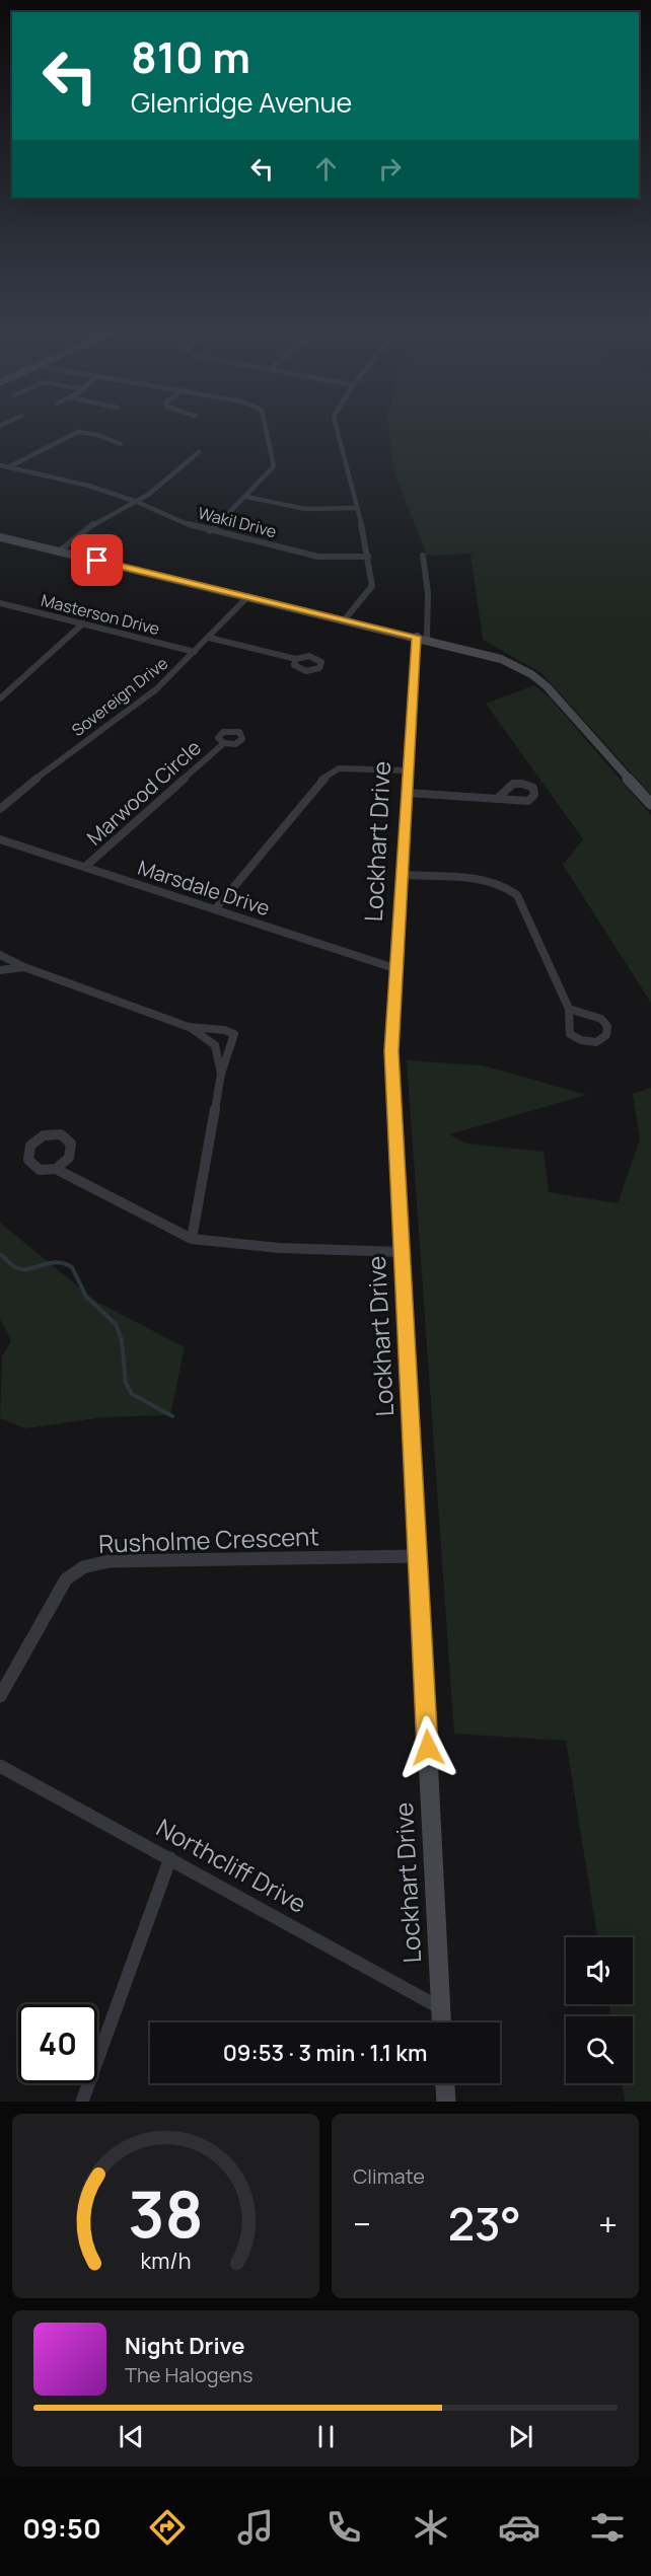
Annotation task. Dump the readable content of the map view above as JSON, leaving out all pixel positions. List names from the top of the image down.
{
  "streets": {
    "main road": ["Lockhart Drive"],
    "street": [
      "Wakil Drive",
      "Masterson Drive",
      "Sovereign Drive",
      "Marwood Circle",
      "Marsdale Drive",
      "Rusholme Crescent",
      "Northcliff Drive"
    ]
  },
  "crossings": [
    ["Masterson Drive", "Sovereign Drive"],
    ["Marwood Circle", "Marsdale Drive"],
    ["Lockhart Drive", "Marsdale Drive"],
    ["Lockhart Drive", "Rusholme Crescent"],
    ["Lockhart Drive", "Northcliff Drive"]
  ],
  "page": {
    "turn": ["810 m", "Glenridge Avenue"],
    "limit": "40",
    "trip": "09:53 · 3 min · 1.1 km",
    "tile": "Climate",
    "heat": ["−", "23°", "+"],
    "song": ["Night Drive", "The Halogens"],
    "tabs": "09:50",
    "gauge": ["38", "km/h"]
  }
}
